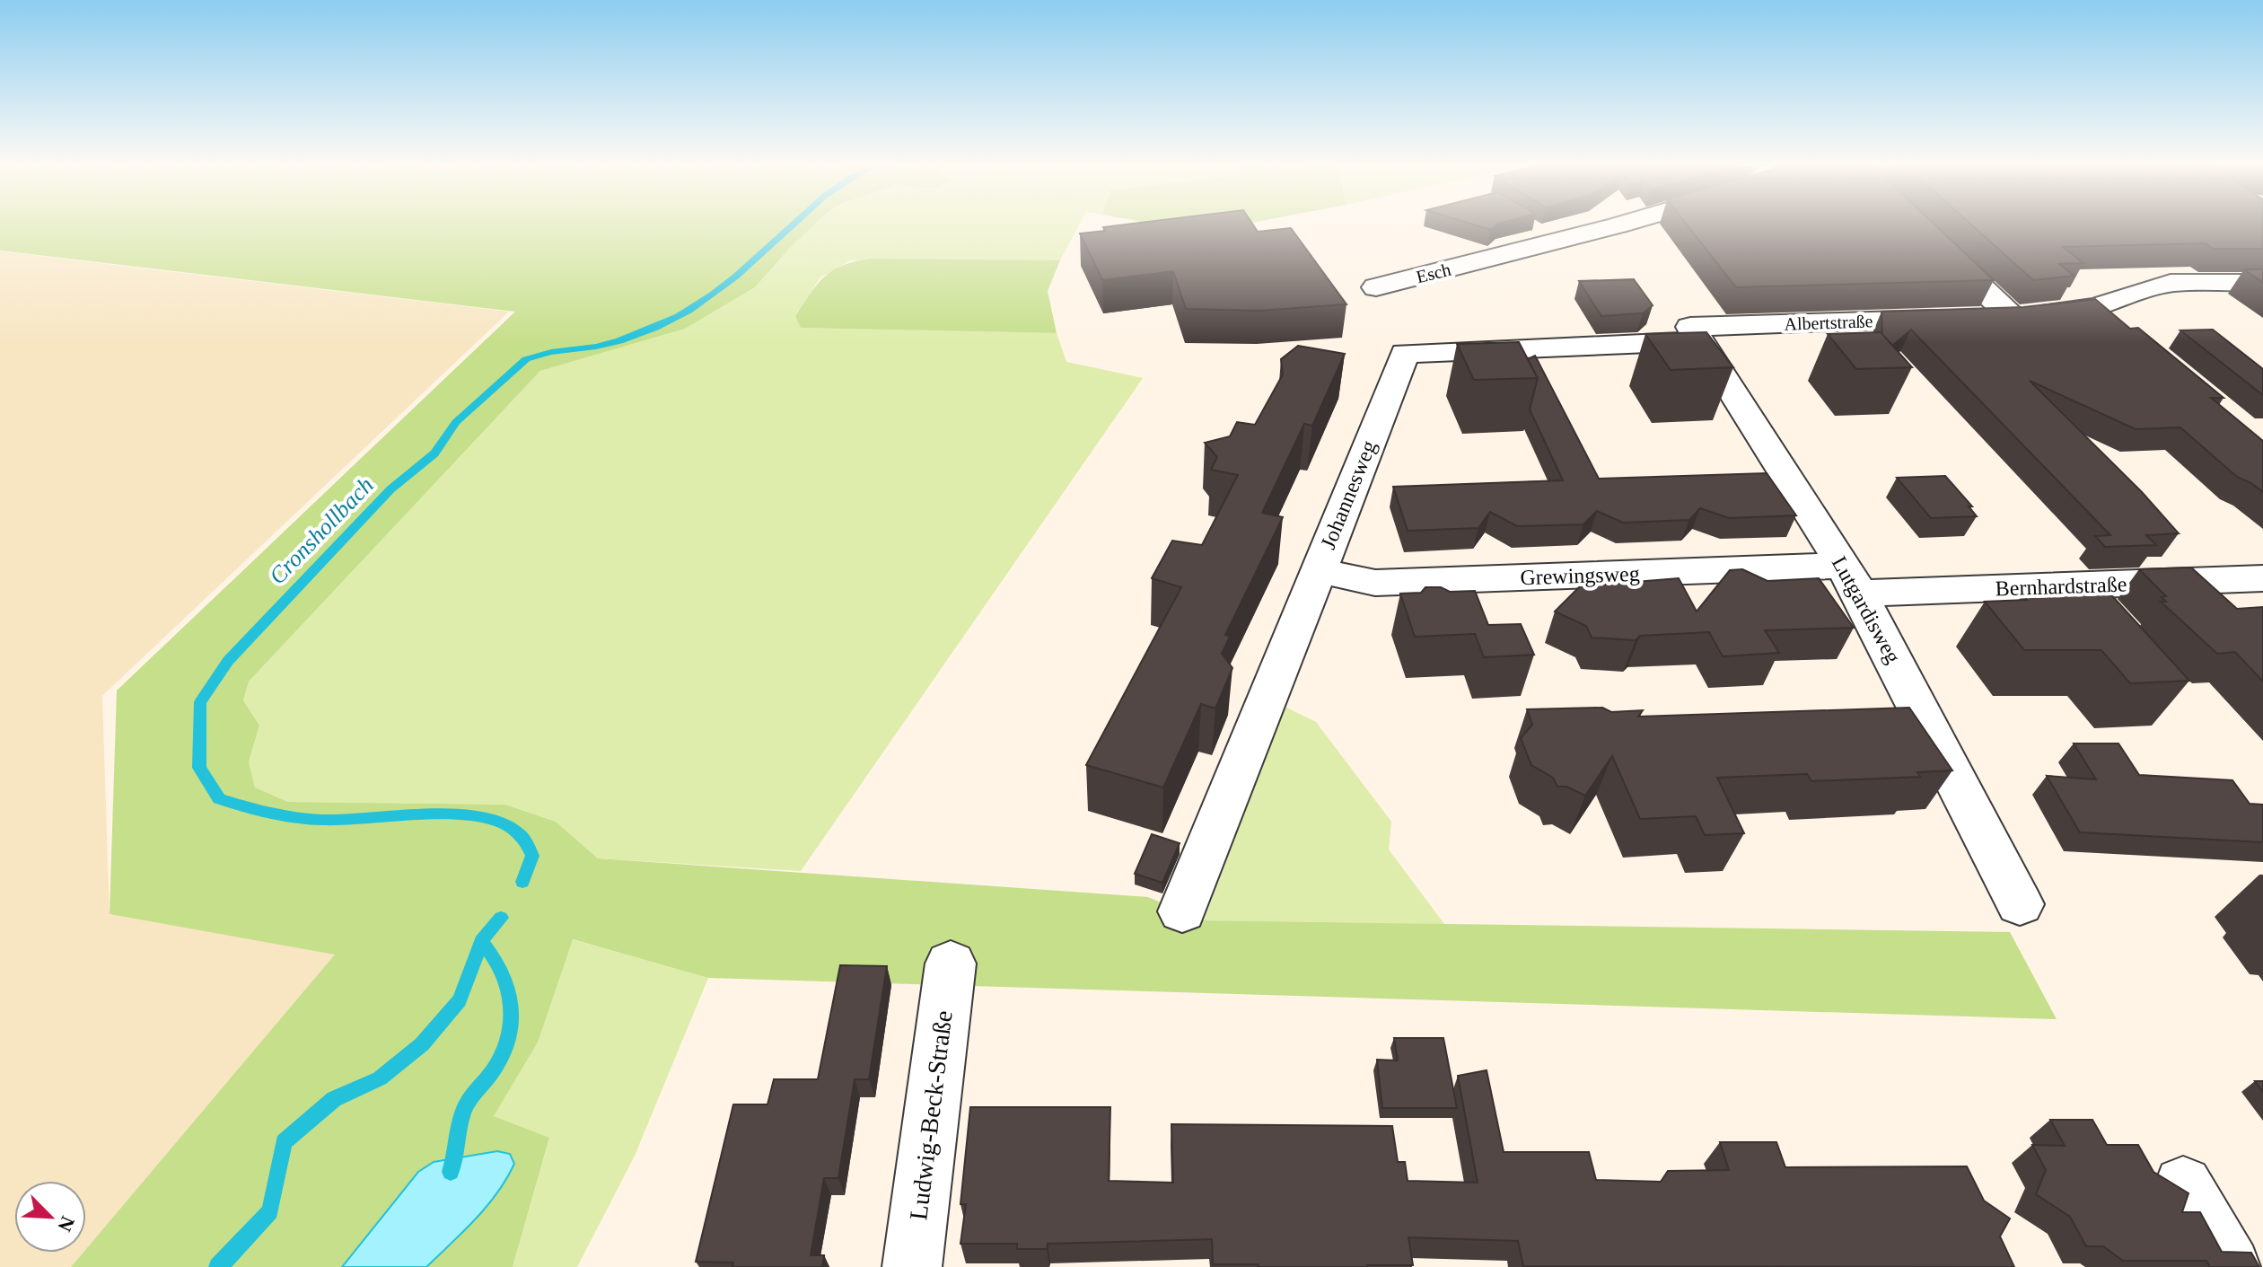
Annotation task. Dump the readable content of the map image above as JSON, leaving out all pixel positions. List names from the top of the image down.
{
  "streets": {
    "street": [
      "Esch",
      "Albertstraße",
      "Johannesweg",
      "Grewingsweg",
      "Bernhardstraße",
      "Lutgardisweg",
      "Ludwig-Beck-Straße"
    ]
  },
  "crossings": [
    ["Albertstraße", "Johannesweg"],
    ["Albertstraße", "Lutgardisweg"],
    ["Johannesweg", "Grewingsweg"],
    ["Johannesweg", "Lutgardisweg"],
    ["Grewingsweg", "Bernhardstraße"],
    ["Grewingsweg", "Lutgardisweg"],
    ["Bernhardstraße", "Lutgardisweg"]
  ],
  "water": ["Cronshollbach"],
  "north": "bottom right"
}
